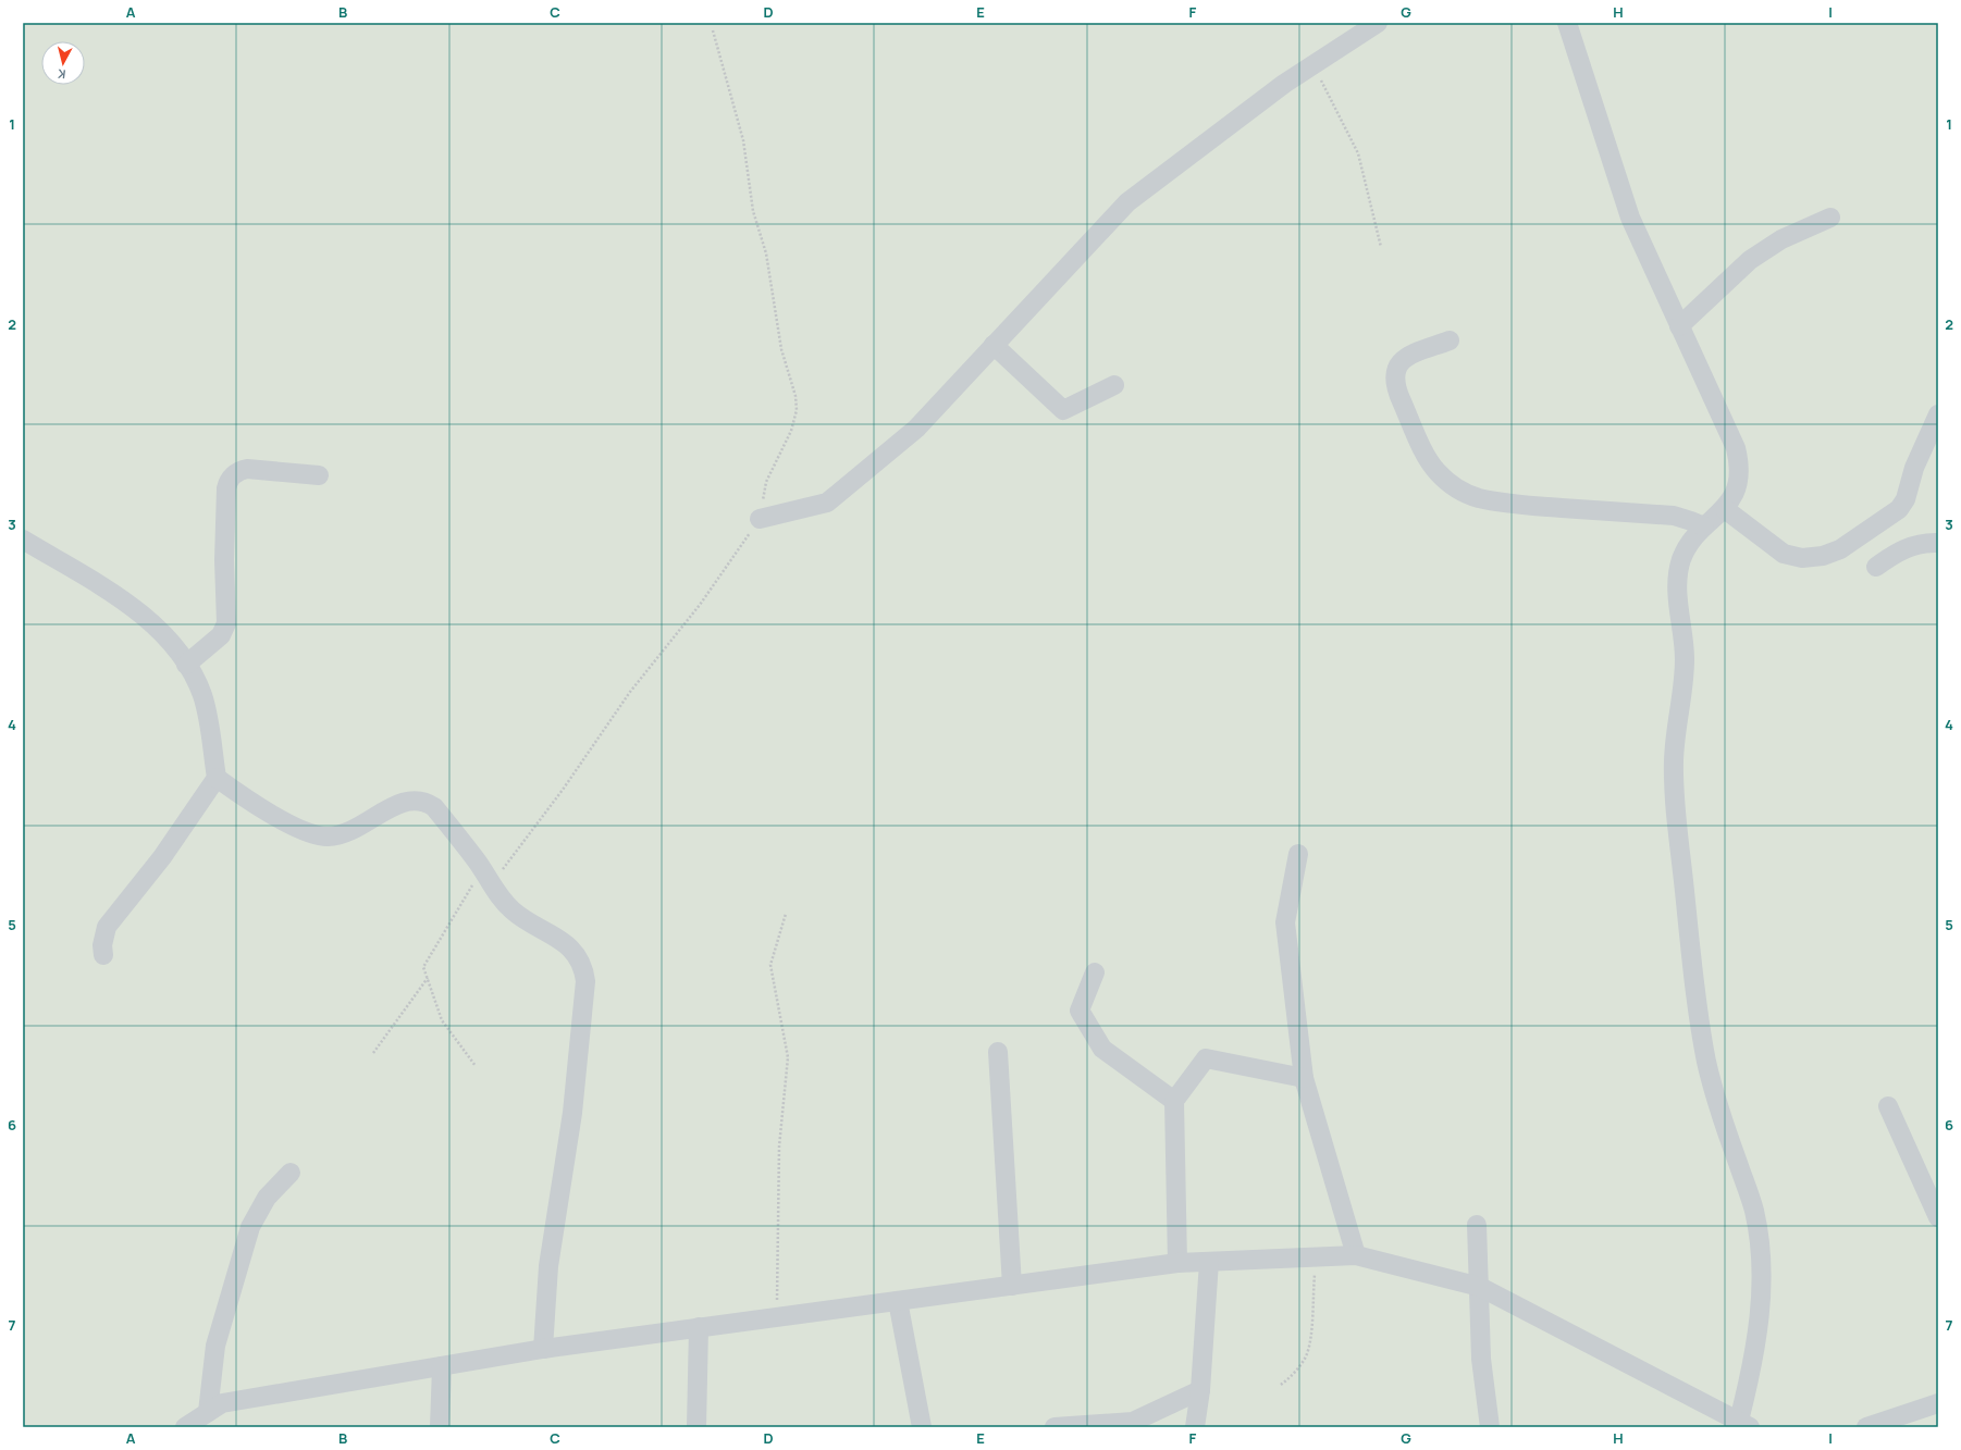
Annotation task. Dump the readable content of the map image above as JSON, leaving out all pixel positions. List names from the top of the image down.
{
  "north": "bottom",
  "grid": {
    "columns": [
      "A",
      "B",
      "C",
      "D",
      "E",
      "F",
      "G",
      "H",
      "I"
    ],
    "rows": [
      "1",
      "2",
      "3",
      "4",
      "5",
      "6",
      "7"
    ]
  }
}
